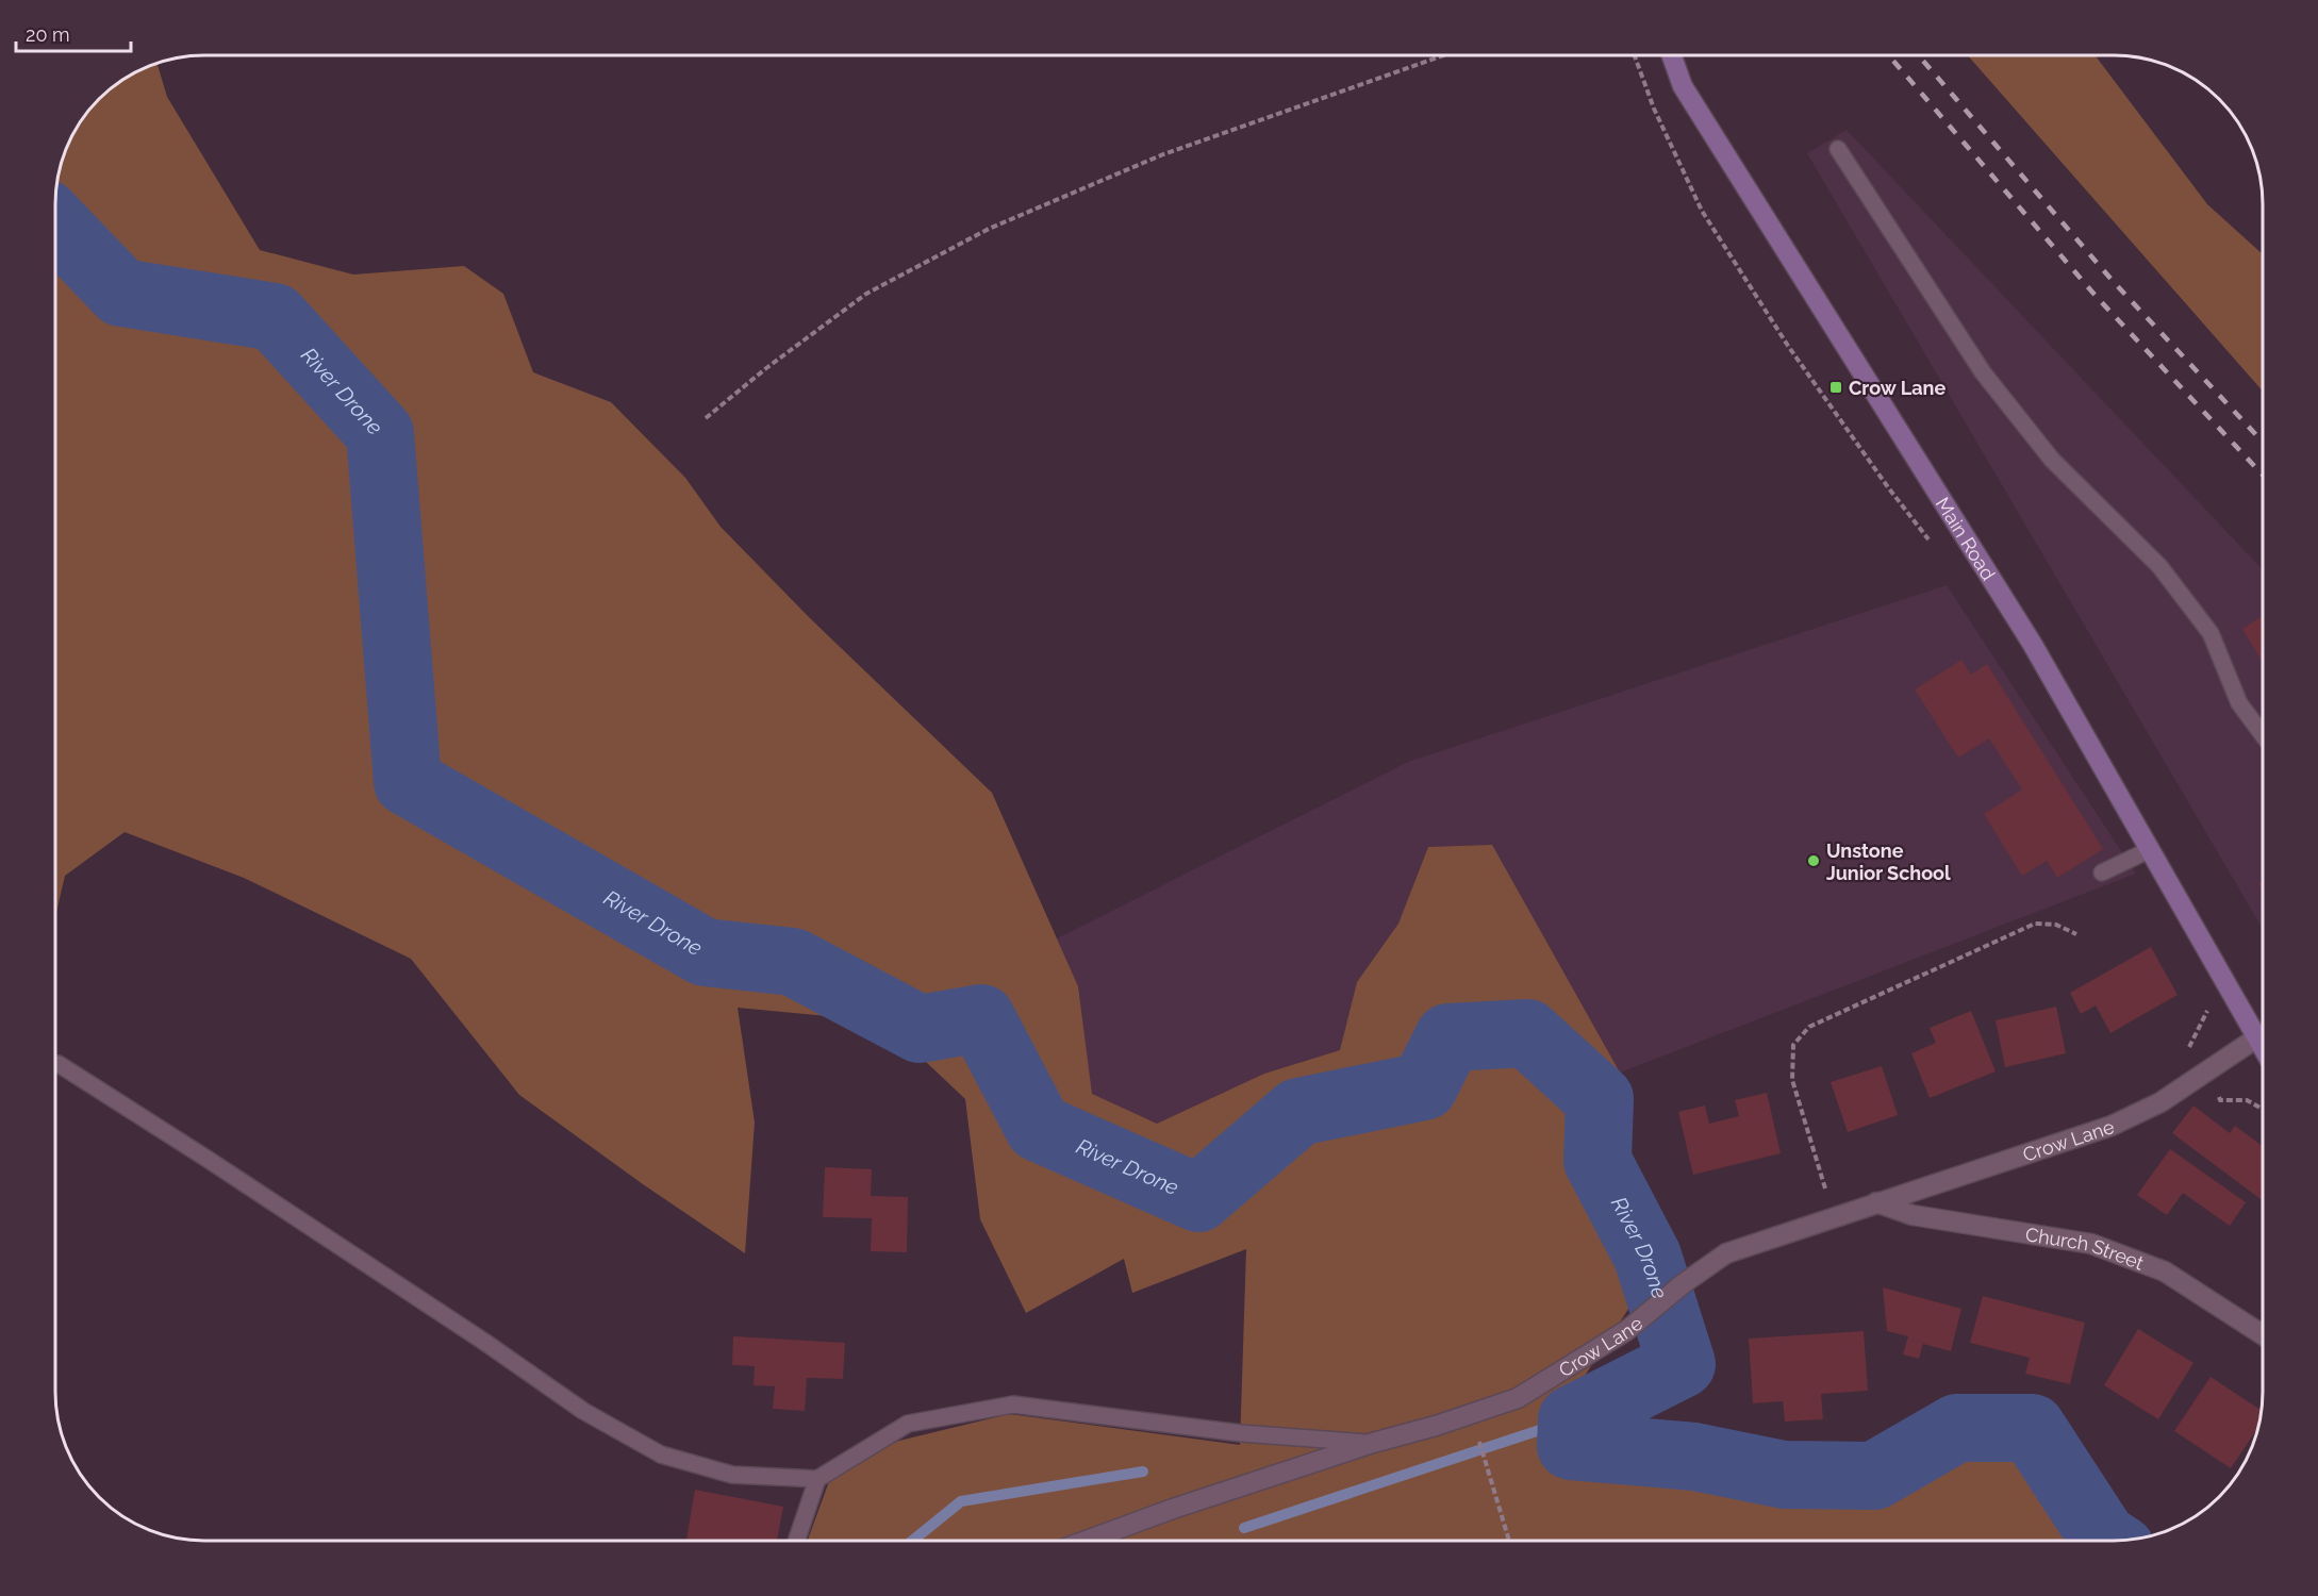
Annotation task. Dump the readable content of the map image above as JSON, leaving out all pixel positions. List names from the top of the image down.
{
  "streets": {
    "main road": ["Main Road"],
    "street": ["Crow Lane", "Church Street"]
  },
  "crossings": [
    ["Main Road", "Crow Lane"],
    ["Crow Lane", "Church Street"]
  ],
  "water": ["River Drone"],
  "places": {
    "transit": ["Crow Lane"],
    "other": ["Unstone Junior School"]
  },
  "scale_bar": "20 m"
}
